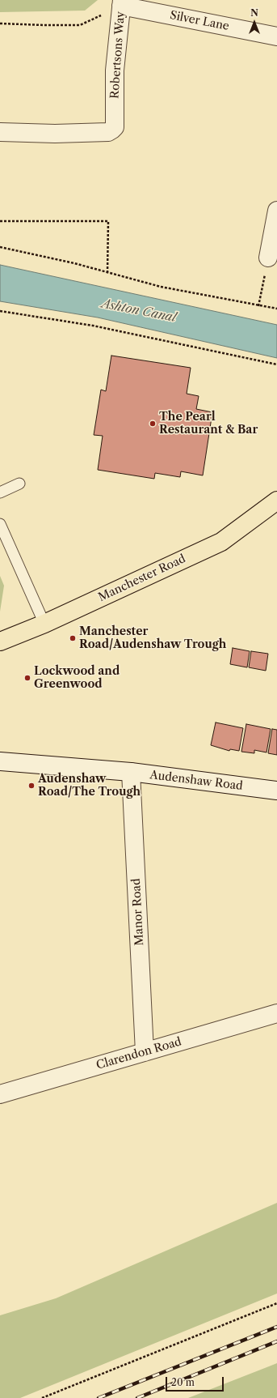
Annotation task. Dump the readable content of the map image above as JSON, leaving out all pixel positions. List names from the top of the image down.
{
  "streets": {
    "highway": ["Manchester Road"],
    "street": [
      "Silver Lane",
      "Robertsons Way",
      "Audenshaw Road",
      "Manor Road",
      "Clarendon Road"
    ]
  },
  "crossings": [
    ["Silver Lane", "Robertsons Way"],
    ["Audenshaw Road", "Manor Road"],
    ["Manor Road", "Clarendon Road"]
  ],
  "water": ["Ashton Canal"],
  "places": [
    "The Pearl Restaurant & Bar",
    "Manchester Road/Audenshaw Trough",
    "Lockwood and Greenwood",
    "Audenshaw Road/The Trough"
  ],
  "scale_bar": "20 m",
  "north": "top"
}
